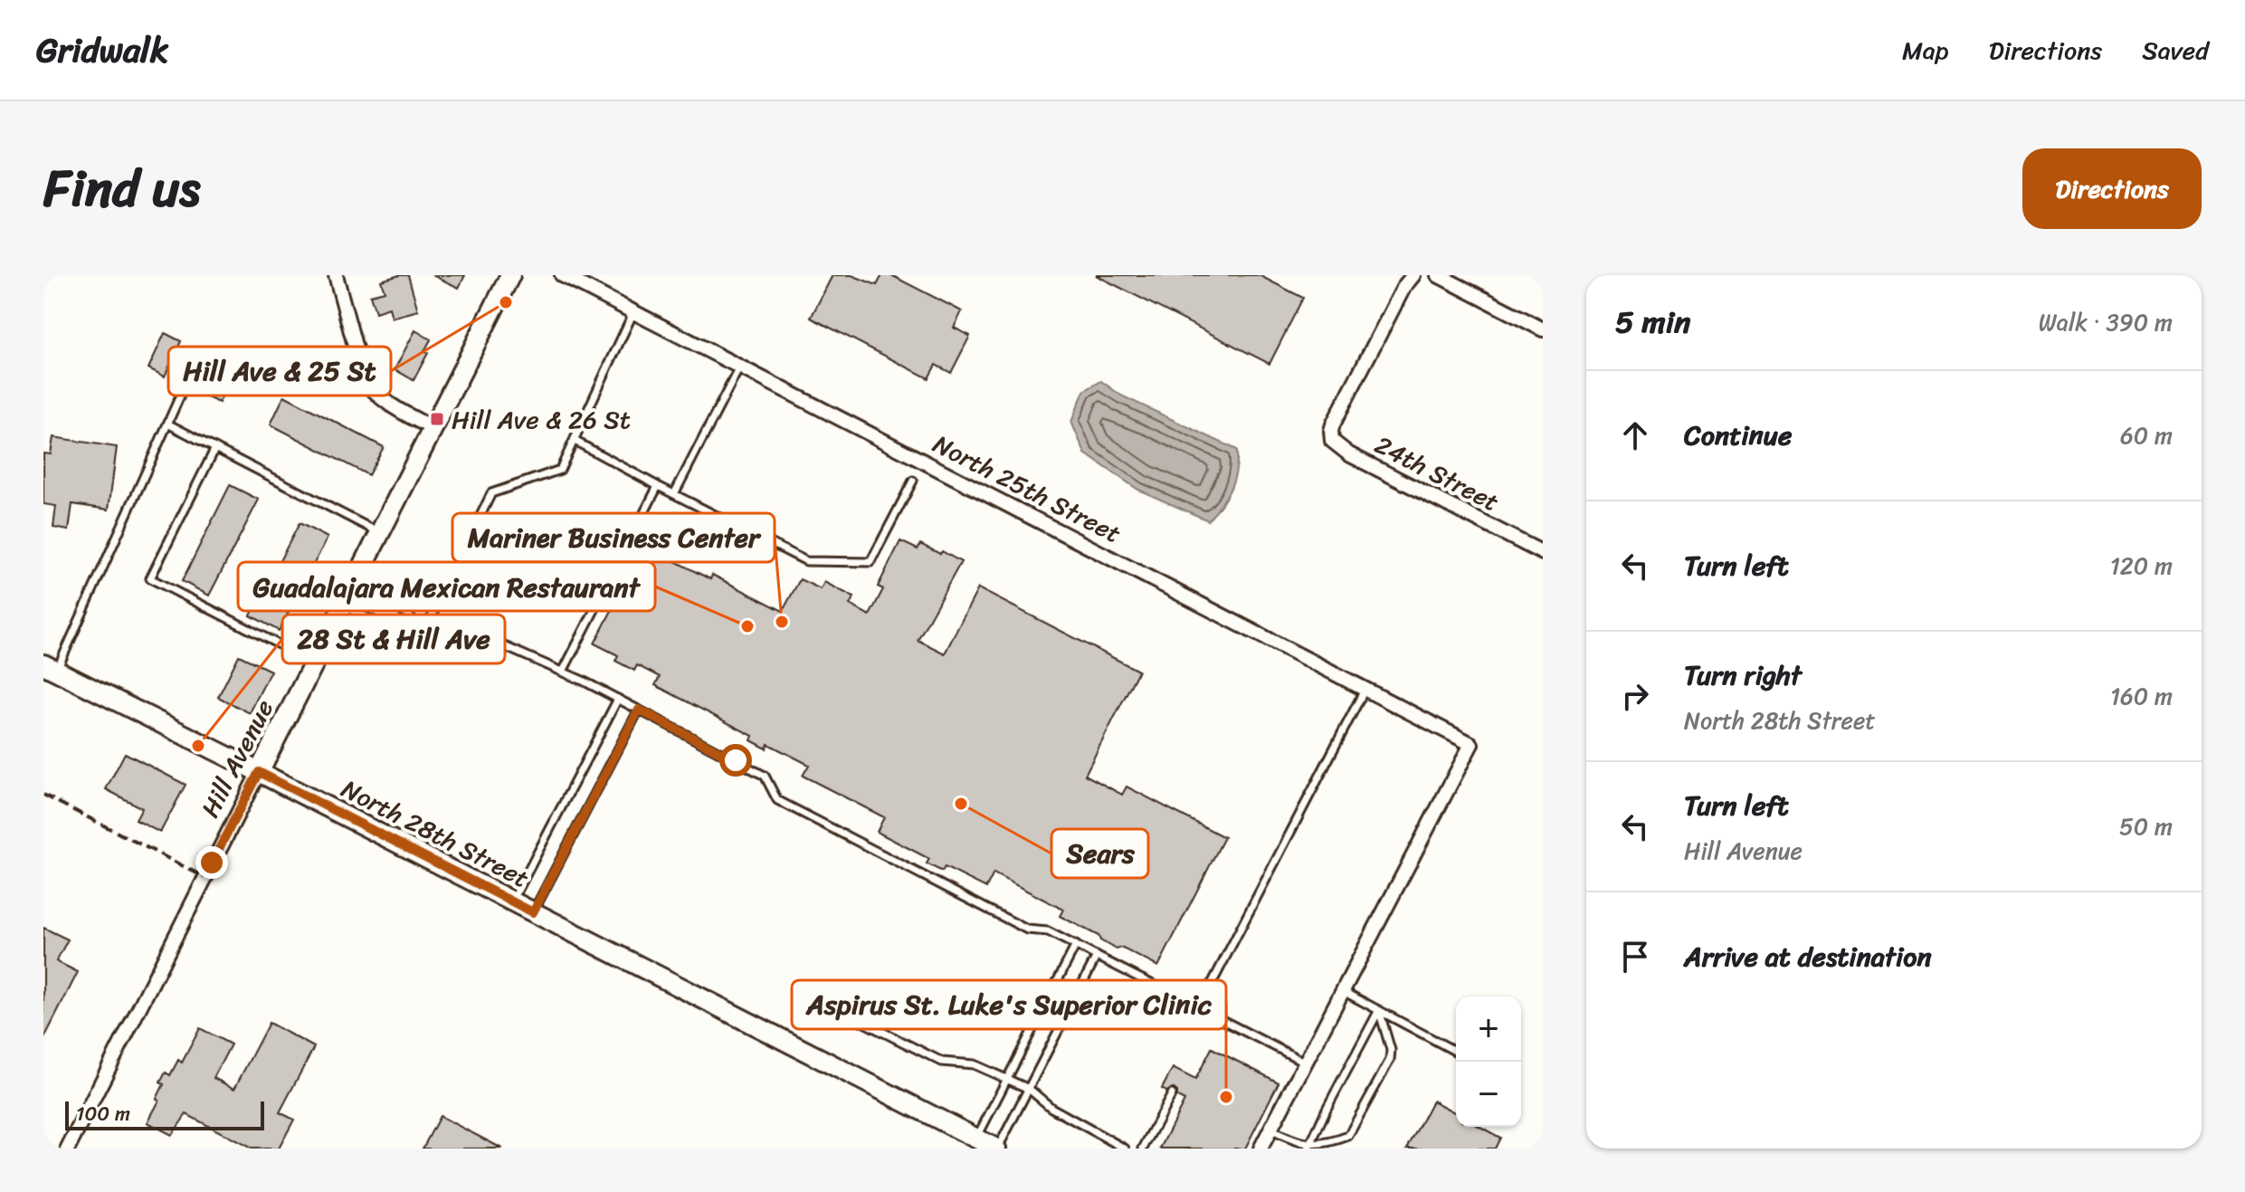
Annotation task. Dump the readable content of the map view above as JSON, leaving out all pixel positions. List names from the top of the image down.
{
  "streets": {
    "main road": ["Hill Avenue", "North 28th Street"],
    "street": ["24th Street", "North 25th Street"]
  },
  "crossings": [
    ["Hill Avenue", "North 28th Street"]
  ],
  "places": {
    "other": [
      "Hill Ave & 25 St",
      "Mariner Business Center",
      "Guadalajara Mexican Restaurant",
      "28 St & Hill Ave",
      "Sears",
      "Aspirus St. Luke's Superior Clinic"
    ],
    "transit": ["Hill Ave & 26 St"]
  },
  "scale_bar": "100 m",
  "page": {
    "header": "Gridwalk",
    "nav": ["Map", "Directions", "Saved"],
    "title": "Find us",
    "buttons": "Directions",
    "heading": ["5 min", "Walk · 390 m"],
    "list": [
      ["Continue", "60 m"],
      ["Turn left", "120 m"],
      ["Turn right", "North 28th Street", "160 m"],
      ["Turn left", "Hill Avenue", "50 m"],
      "Arrive at destination"
    ],
    "map_buttons": ["+", "−"],
    "scale": "100 m"
  }
}
